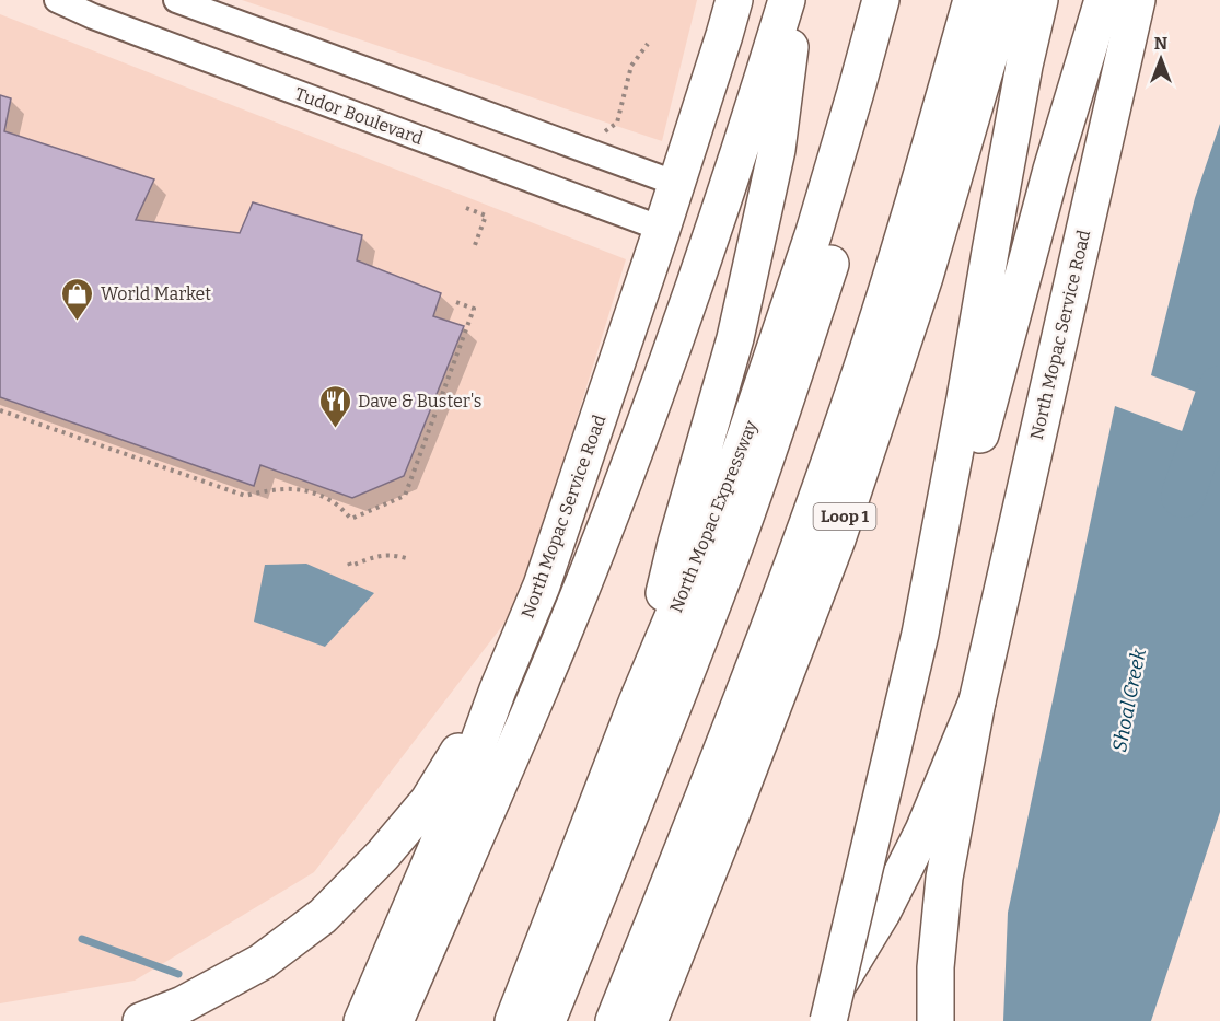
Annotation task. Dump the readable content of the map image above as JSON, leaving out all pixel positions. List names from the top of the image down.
{
  "streets": {
    "main road": ["North Mopac Service Road", "North Mopac Expressway", "Loop 1"],
    "street": ["Tudor Boulevard"]
  },
  "crossings": [
    ["Tudor Boulevard", "North Mopac Service Road"]
  ],
  "water": ["Shoal Creek"],
  "places": {
    "shop": ["World Market"],
    "restaurant": ["Dave & Buster's"]
  },
  "north": "top"
}
